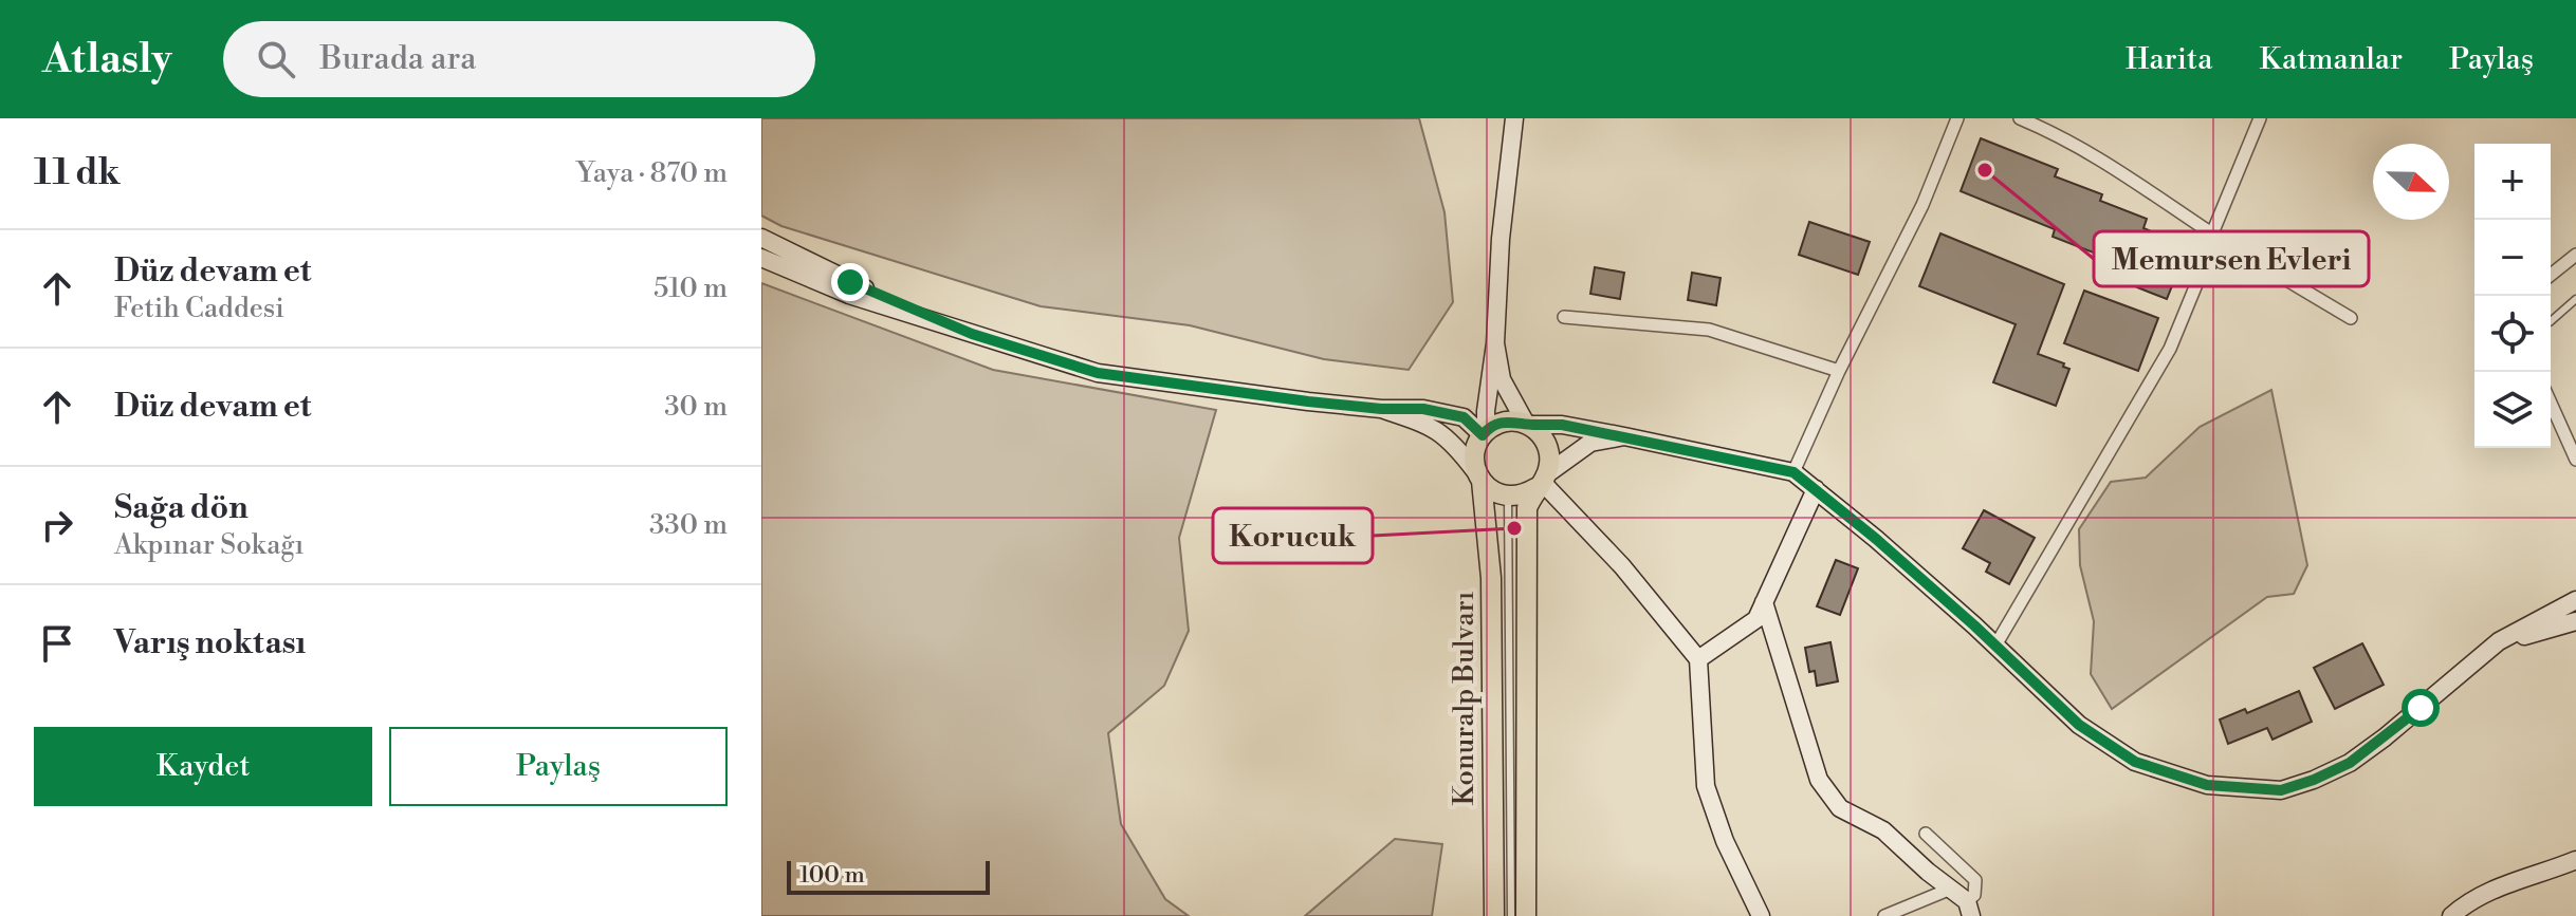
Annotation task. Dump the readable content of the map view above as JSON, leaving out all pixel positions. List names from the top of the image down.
{
  "streets": {
    "main road": ["Konuralp Bulvarı"]
  },
  "places": ["Memursen Evleri", "Korucuk"],
  "scale_bar": "100 m",
  "north": "right",
  "page": {
    "header": "Atlasly",
    "search": "Burada ara",
    "nav": ["Harita", "Katmanlar", "Paylaş"],
    "heading": ["11 dk", "Yaya · 870 m"],
    "map_buttons": ["+", "−"],
    "list": [
      ["Düz devam et", "Fetih Caddesi", "510 m"],
      ["Düz devam et", "30 m"],
      ["Sağa dön", "Akpınar Sokağı", "330 m"],
      "Varış noktası"
    ],
    "buttons": ["Kaydet", "Paylaş"],
    "scale": "100 m"
  }
}
